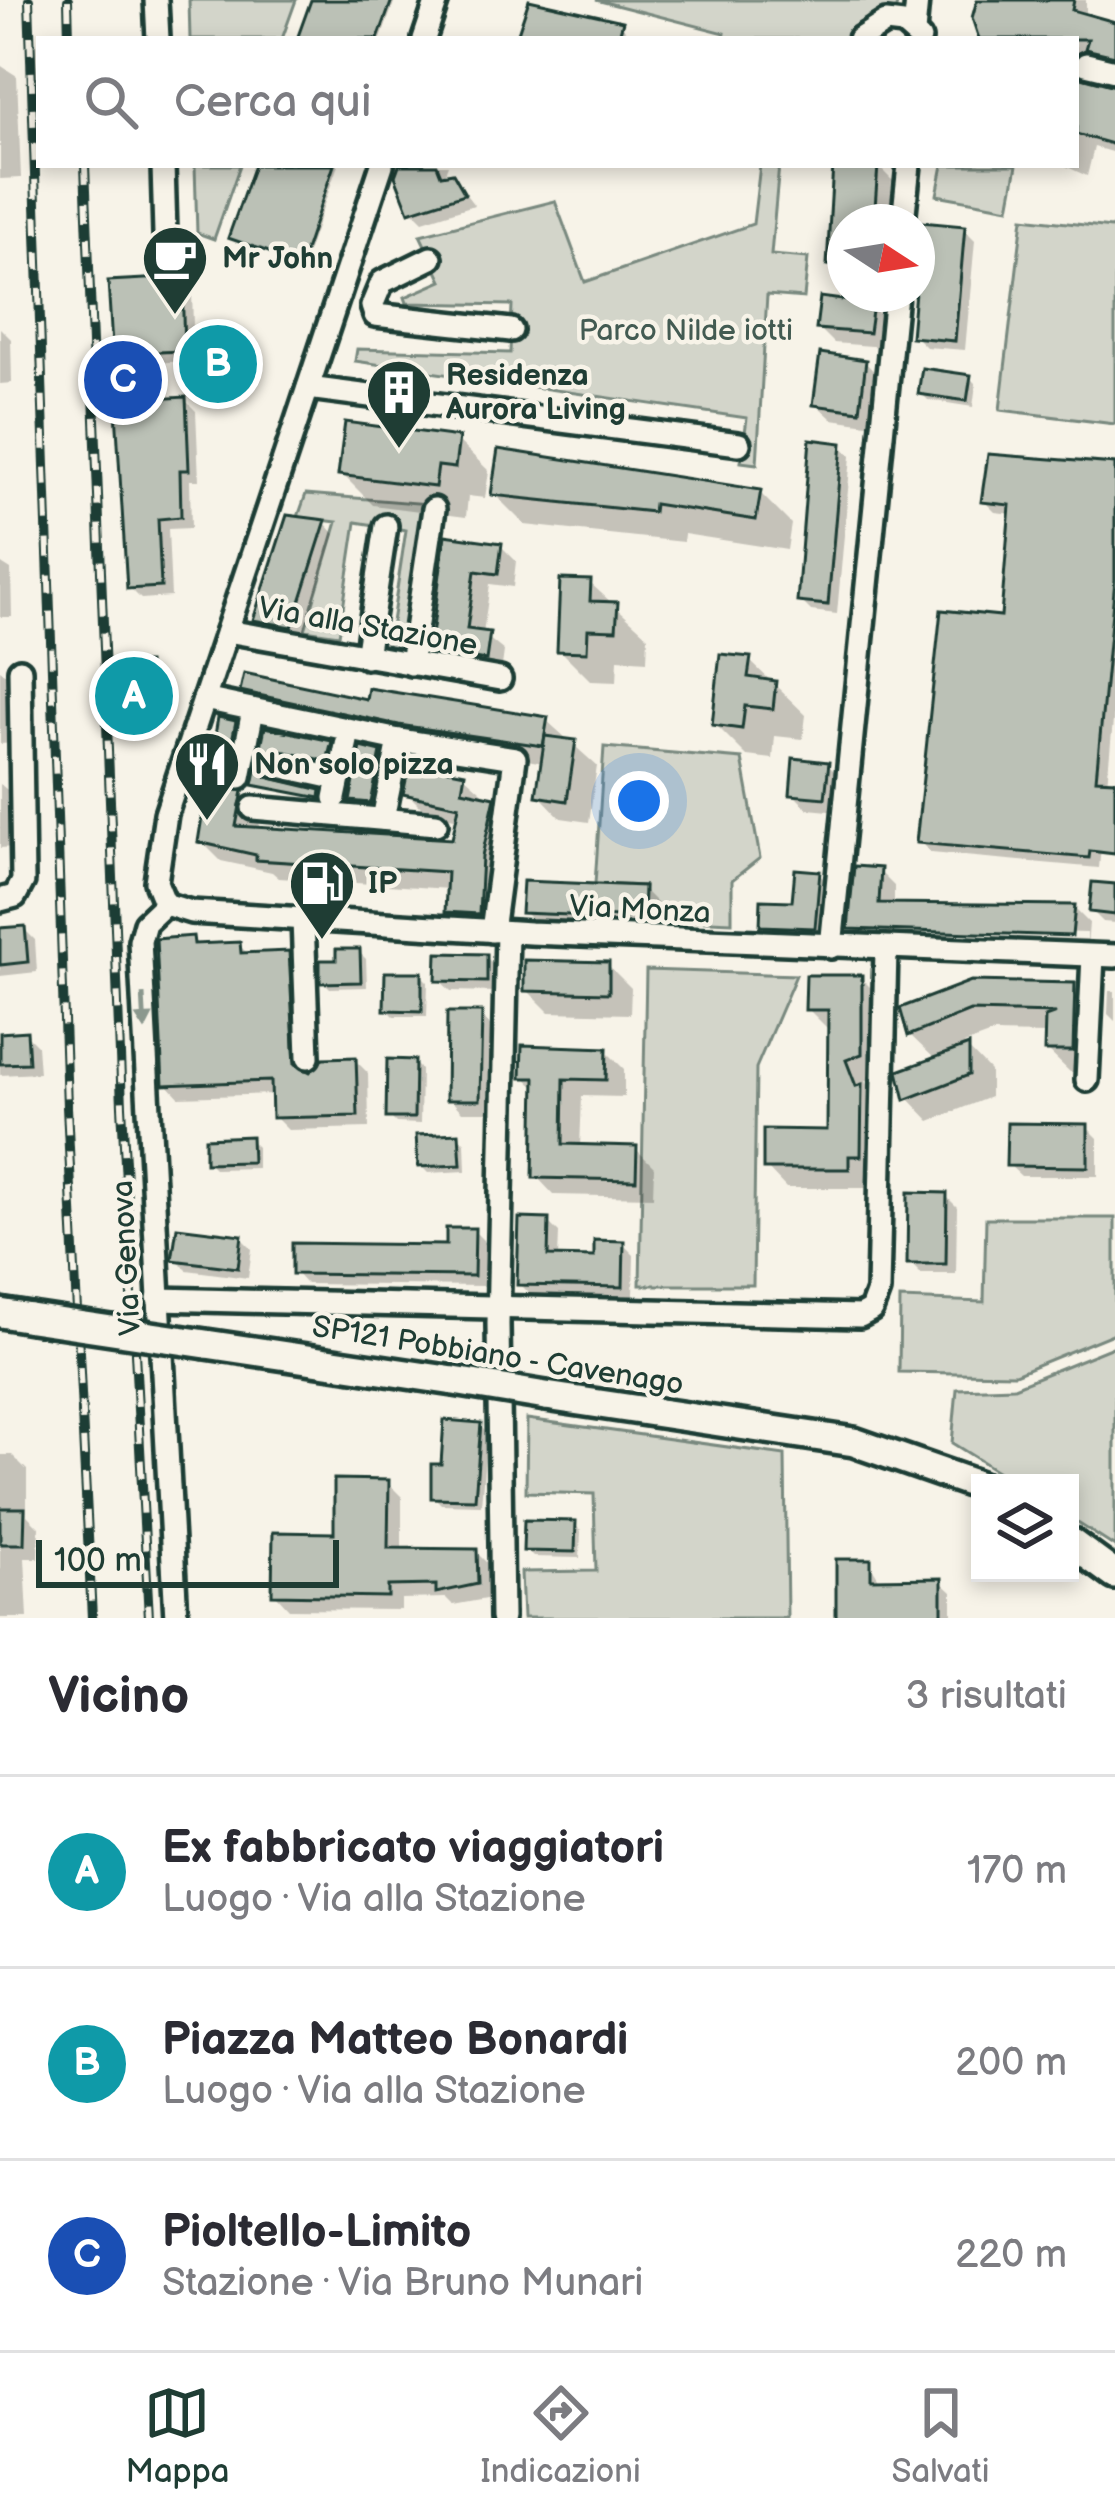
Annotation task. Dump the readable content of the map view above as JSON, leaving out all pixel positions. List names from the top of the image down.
{
  "streets": {
    "main road": ["SP121 Pobbiano - Cavenago"],
    "street": ["Via alla Stazione", "Via Monza", "Via Genova"]
  },
  "crossings": [
    ["Via alla Stazione", "Via Monza"],
    ["Via alla Stazione", "Via Genova"],
    ["Via Monza", "Via Genova"]
  ],
  "parks": ["Parco Nilde iotti"],
  "places": {
    "cafe": ["Mr John"],
    "building": ["Residenza Aurora Living"],
    "restaurant": ["Non solo pizza"],
    "fuel station": ["IP"]
  },
  "scale_bar": "100 m",
  "north": "right",
  "page": {
    "search": "Cerca qui",
    "pins": ["B", "C", "A"],
    "scale": "100 m",
    "heading": ["Vicino", "3 risultati"],
    "list": [
      {
        "mark": "A",
        "name": "Ex fabbricato viaggiatori",
        "note": "Luogo · Via alla Stazione",
        "value": "170 m"
      },
      {
        "mark": "B",
        "name": "Piazza Matteo Bonardi",
        "note": "Luogo · Via alla Stazione",
        "value": "200 m"
      },
      {
        "mark": "C",
        "name": "Pioltello-Limito",
        "note": "Stazione · Via Bruno Munari",
        "value": "220 m"
      }
    ],
    "nav": ["Mappa", "Indicazioni", "Salvati"]
  }
}
